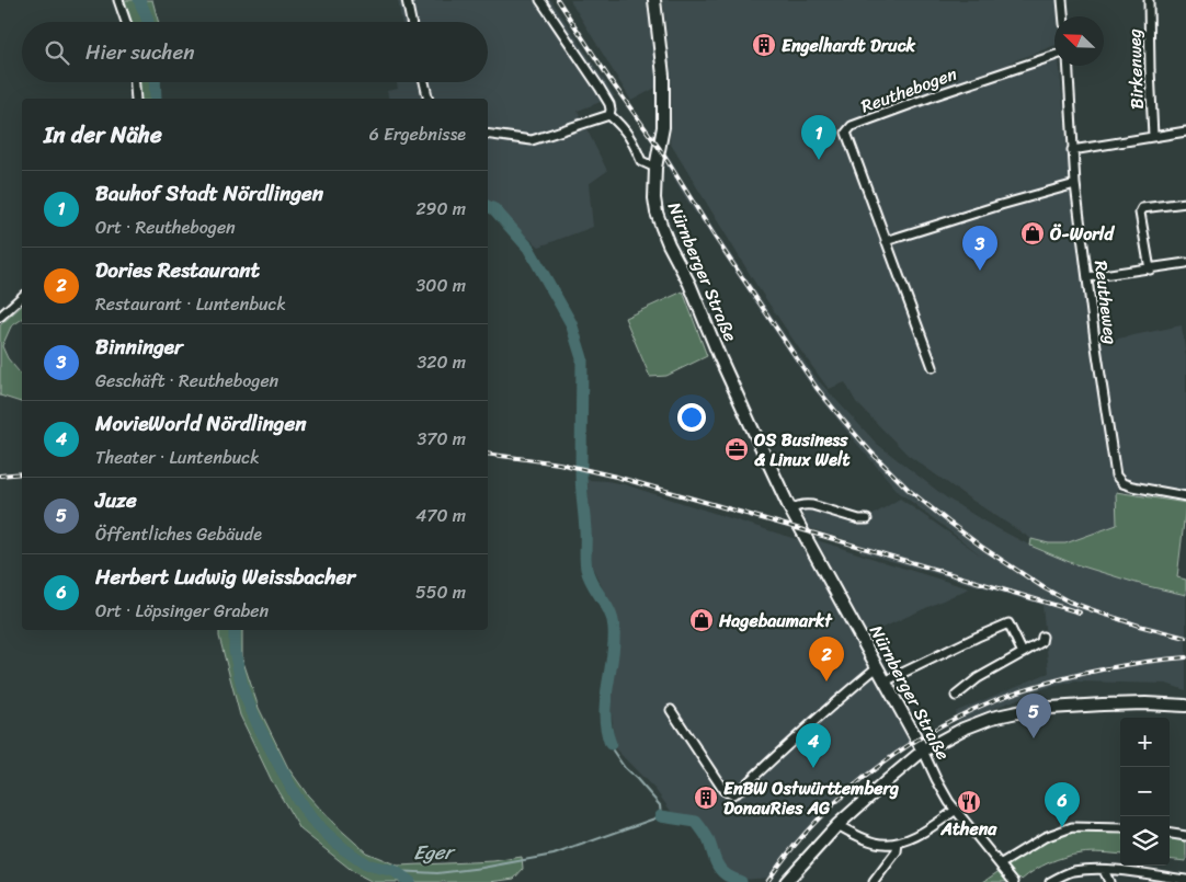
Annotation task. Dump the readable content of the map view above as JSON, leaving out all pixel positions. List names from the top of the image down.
{
  "streets": {
    "main road": ["Nürnberger Straße"],
    "street": ["Birkenweg", "Reuthebogen", "Reutheweg"]
  },
  "water": ["Eger"],
  "places": {
    "building": ["Engelhardt Druck", "EnBW Ostwürttemberg DonauRies AG"],
    "shop": ["Ö-World", "Hagebaumarkt"],
    "office": ["OS Business & Linux Welt"],
    "restaurant": ["Athena"]
  },
  "north": "top left",
  "page": {
    "search": "Hier suchen",
    "heading": ["In der Nähe", "6 Ergebnisse"],
    "pins": [
      "1",
      "3",
      "2",
      "5",
      "4",
      "6"
    ],
    "list": [
      {
        "mark": "1",
        "name": "Bauhof Stadt Nördlingen",
        "note": "Ort · Reuthebogen",
        "value": "290 m"
      },
      {
        "mark": "2",
        "name": "Dories Restaurant",
        "note": "Restaurant · Luntenbuck",
        "value": "300 m"
      },
      {
        "mark": "3",
        "name": "Binninger",
        "note": "Geschäft · Reuthebogen",
        "value": "320 m"
      },
      {
        "mark": "4",
        "name": "MovieWorld Nördlingen",
        "note": "Theater · Luntenbuck",
        "value": "370 m"
      },
      {
        "mark": "5",
        "name": "Juze",
        "note": "Öffentliches Gebäude",
        "value": "470 m"
      },
      {
        "mark": "6",
        "name": "Herbert Ludwig Weissbacher",
        "note": "Ort · Löpsinger Graben",
        "value": "550 m"
      }
    ],
    "map_buttons": ["+", "−"]
  }
}
